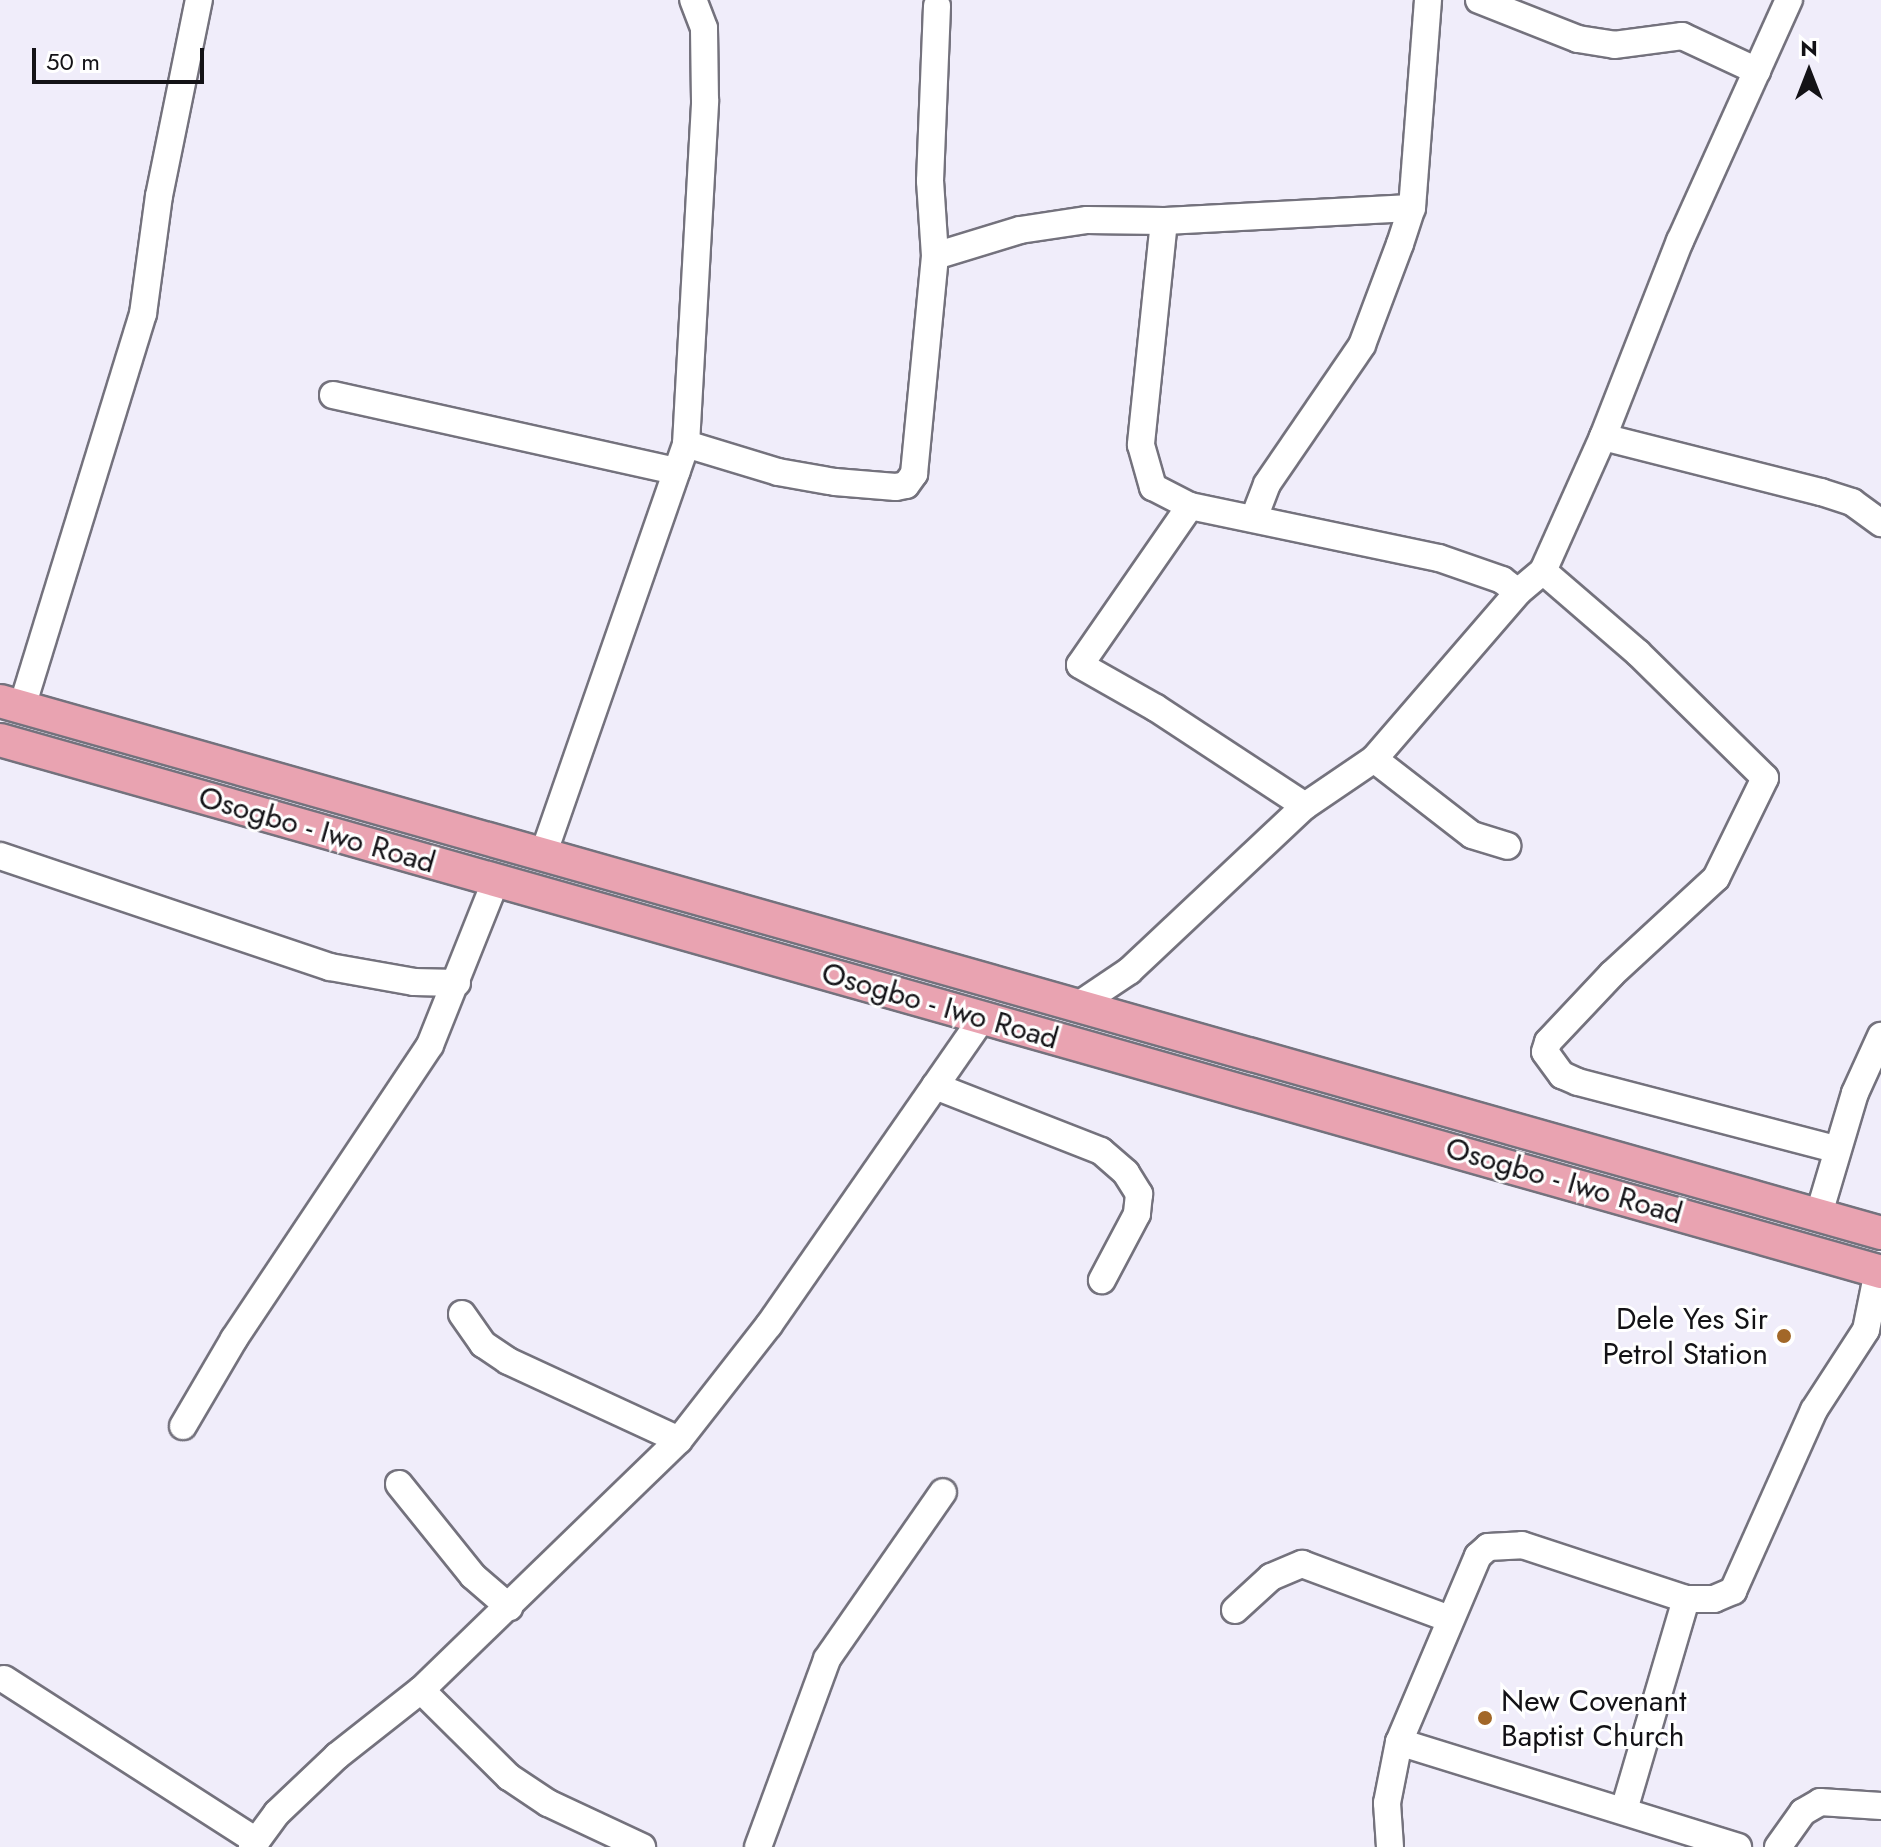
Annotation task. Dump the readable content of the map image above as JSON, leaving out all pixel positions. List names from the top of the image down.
{
  "streets": {
    "main road": ["Osogbo - Iwo Road"]
  },
  "places": ["Dele Yes Sir Petrol Station", "New Covenant Baptist Church"],
  "scale_bar": "50 m",
  "north": "top"
}
